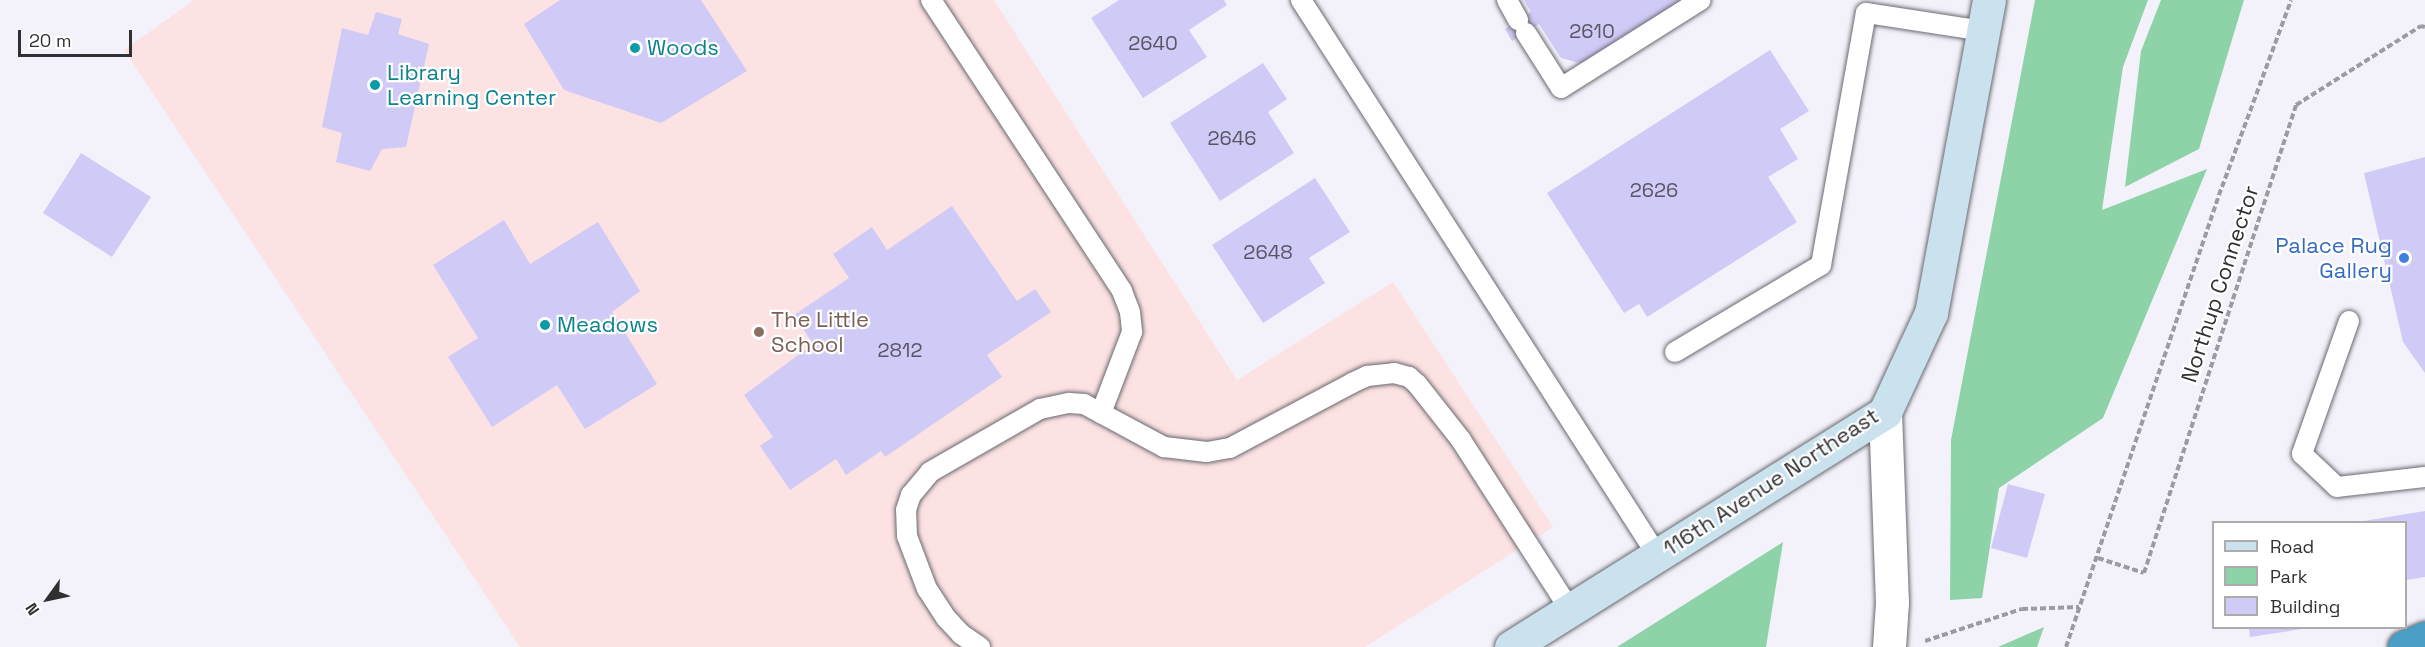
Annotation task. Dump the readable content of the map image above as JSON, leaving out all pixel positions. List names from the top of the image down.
{
  "streets": {
    "street": ["116th Avenue Northeast"],
    "path": ["Northup Connector"]
  },
  "places": [
    "Woods",
    "Library Learning Center",
    "Palace Rug Gallery",
    "Meadows",
    "The Little School"
  ],
  "house_numbers": [
    "2610",
    "2640",
    "2646",
    "2626",
    "2648",
    "2812"
  ],
  "legend": ["Road", "Park", "Building"],
  "scale_bar": "20 m",
  "north": "bottom left"
}
